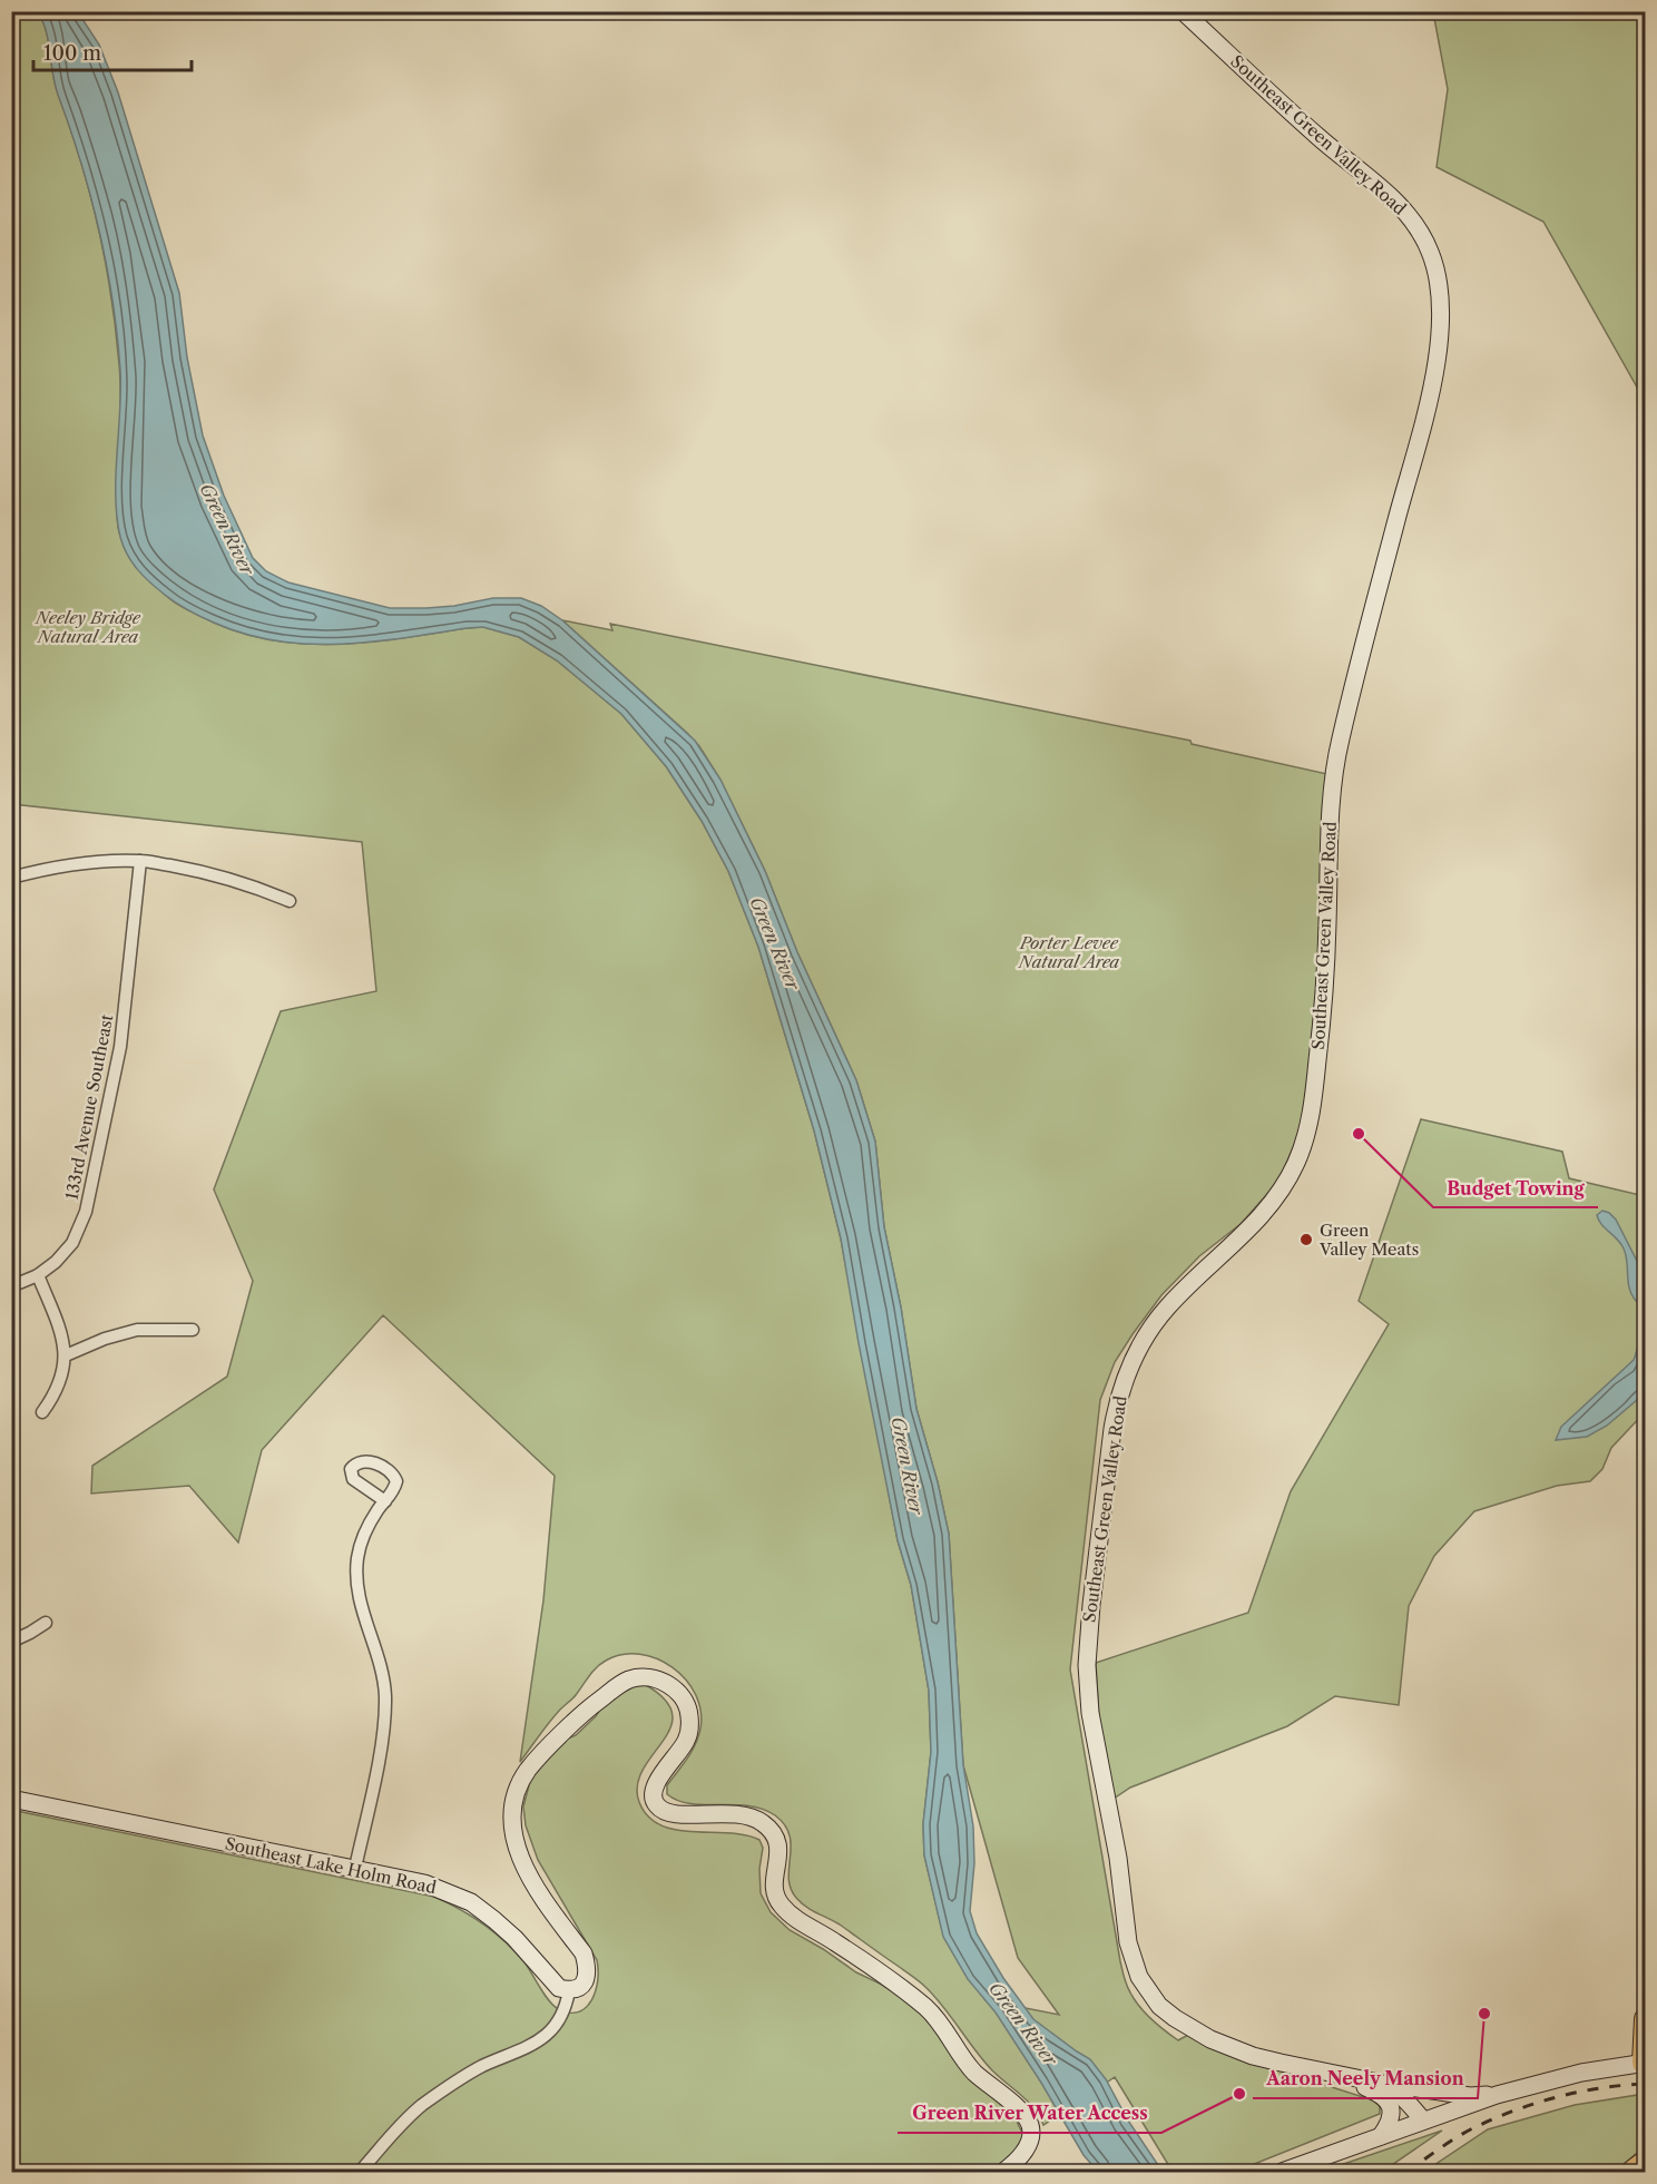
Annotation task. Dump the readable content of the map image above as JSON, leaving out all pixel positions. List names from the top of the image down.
{
  "streets": {
    "street": ["Southeast Green Valley Road", "133rd Avenue Southeast", "Southeast Lake Holm Road"]
  },
  "water": ["Green River"],
  "parks": ["Neeley Bridge Natural Area", "Porter Levee Natural Area"],
  "places": [
    "Budget Towing",
    "Green Valley Meats",
    "Aaron Neely Mansion",
    "Green River Water Access"
  ],
  "scale_bar": "100 m"
}
